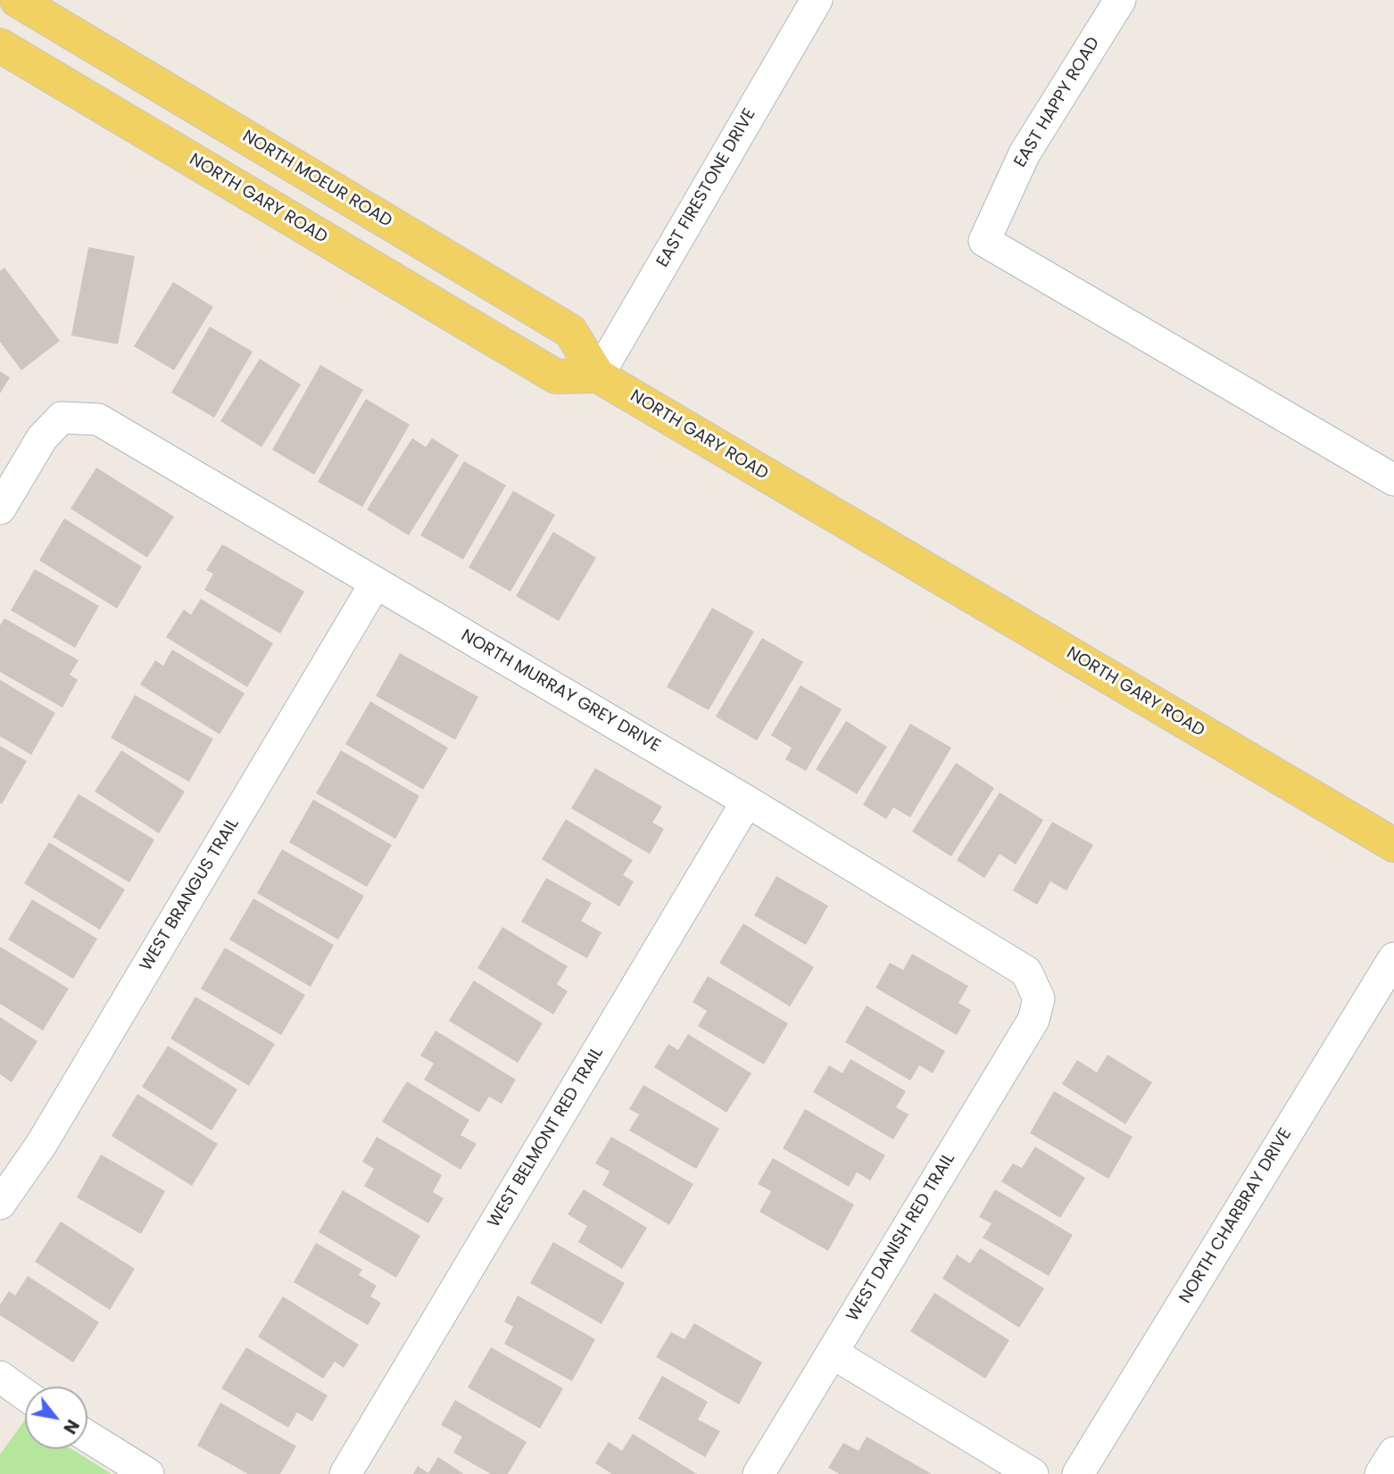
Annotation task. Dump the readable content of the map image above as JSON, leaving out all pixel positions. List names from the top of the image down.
{
  "streets": {
    "main road": ["NORTH MOEUR ROAD", "NORTH GARY ROAD"],
    "street": [
      "EAST HAPPY ROAD",
      "EAST FIRESTONE DRIVE",
      "NORTH MURRAY GREY DRIVE",
      "WEST BRANGUS TRAIL",
      "WEST BELMONT RED TRAIL",
      "NORTH CHARBRAY DRIVE",
      "WEST DANISH RED TRAIL"
    ]
  },
  "crossings": [
    ["NORTH MOEUR ROAD", "EAST FIRESTONE DRIVE"],
    ["NORTH MOEUR ROAD", "NORTH GARY ROAD"],
    ["EAST FIRESTONE DRIVE", "NORTH GARY ROAD"],
    ["NORTH MURRAY GREY DRIVE", "WEST BRANGUS TRAIL"],
    ["NORTH MURRAY GREY DRIVE", "WEST BELMONT RED TRAIL"],
    ["NORTH MURRAY GREY DRIVE", "WEST DANISH RED TRAIL"]
  ],
  "north": "bottom right"
}
